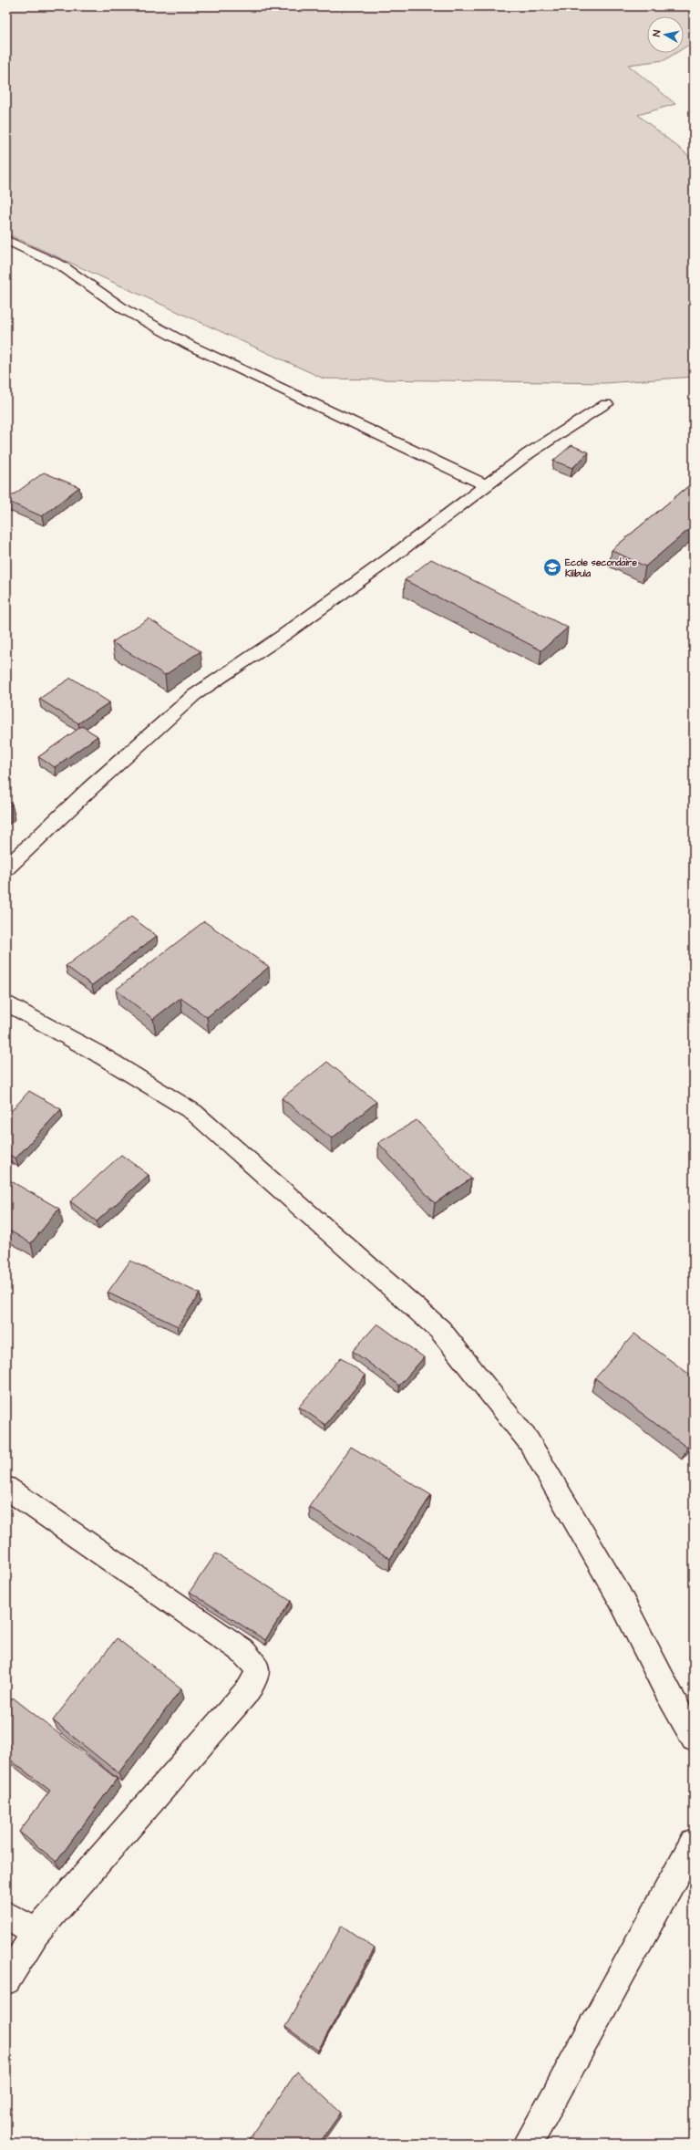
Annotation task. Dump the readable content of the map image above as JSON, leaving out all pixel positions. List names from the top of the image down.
{
  "places": {
    "school or university": ["Ecole secondaire Kilibula"]
  },
  "north": "left"
}
